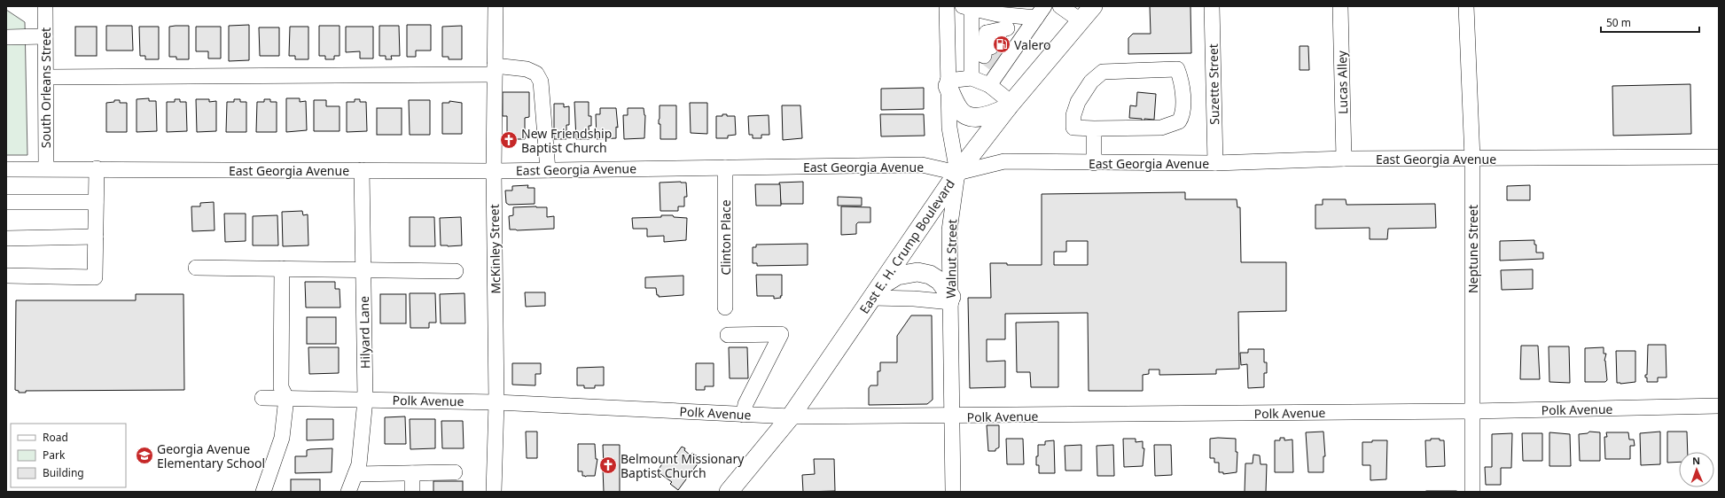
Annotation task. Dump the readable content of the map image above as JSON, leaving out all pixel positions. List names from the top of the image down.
{
  "streets": {
    "main road": ["East E. H. Crump Boulevard"],
    "street": [
      "Lucas Alley",
      "Suzette Street",
      "South Orleans Street",
      "East Georgia Avenue",
      "Clinton Place",
      "McKinley Street",
      "Neptune Street",
      "Walnut Street",
      "Hilyard Lane",
      "Polk Avenue"
    ]
  },
  "crossings": [
    ["Lucas Alley", "East Georgia Avenue"],
    ["Suzette Street", "East Georgia Avenue"],
    ["South Orleans Street", "East Georgia Avenue"],
    ["East Georgia Avenue", "Clinton Place"],
    ["East Georgia Avenue", "East E. H. Crump Boulevard"],
    ["East Georgia Avenue", "McKinley Street"],
    ["East Georgia Avenue", "Neptune Street"],
    ["East Georgia Avenue", "Walnut Street"],
    ["East Georgia Avenue", "Hilyard Lane"],
    ["East E. H. Crump Boulevard", "Walnut Street"],
    ["East E. H. Crump Boulevard", "Polk Avenue"],
    ["McKinley Street", "Polk Avenue"],
    ["Neptune Street", "Polk Avenue"],
    ["Walnut Street", "Polk Avenue"],
    ["Hilyard Lane", "Polk Avenue"]
  ],
  "places": {
    "fuel station": ["Valero"],
    "church": ["New Friendship Baptist Church", "Belmount Missionary Baptist Church"],
    "school or university": ["Georgia Avenue Elementary School"]
  },
  "legend": ["Road", "Park", "Building"],
  "scale_bar": "50 m",
  "north": "top"
}
